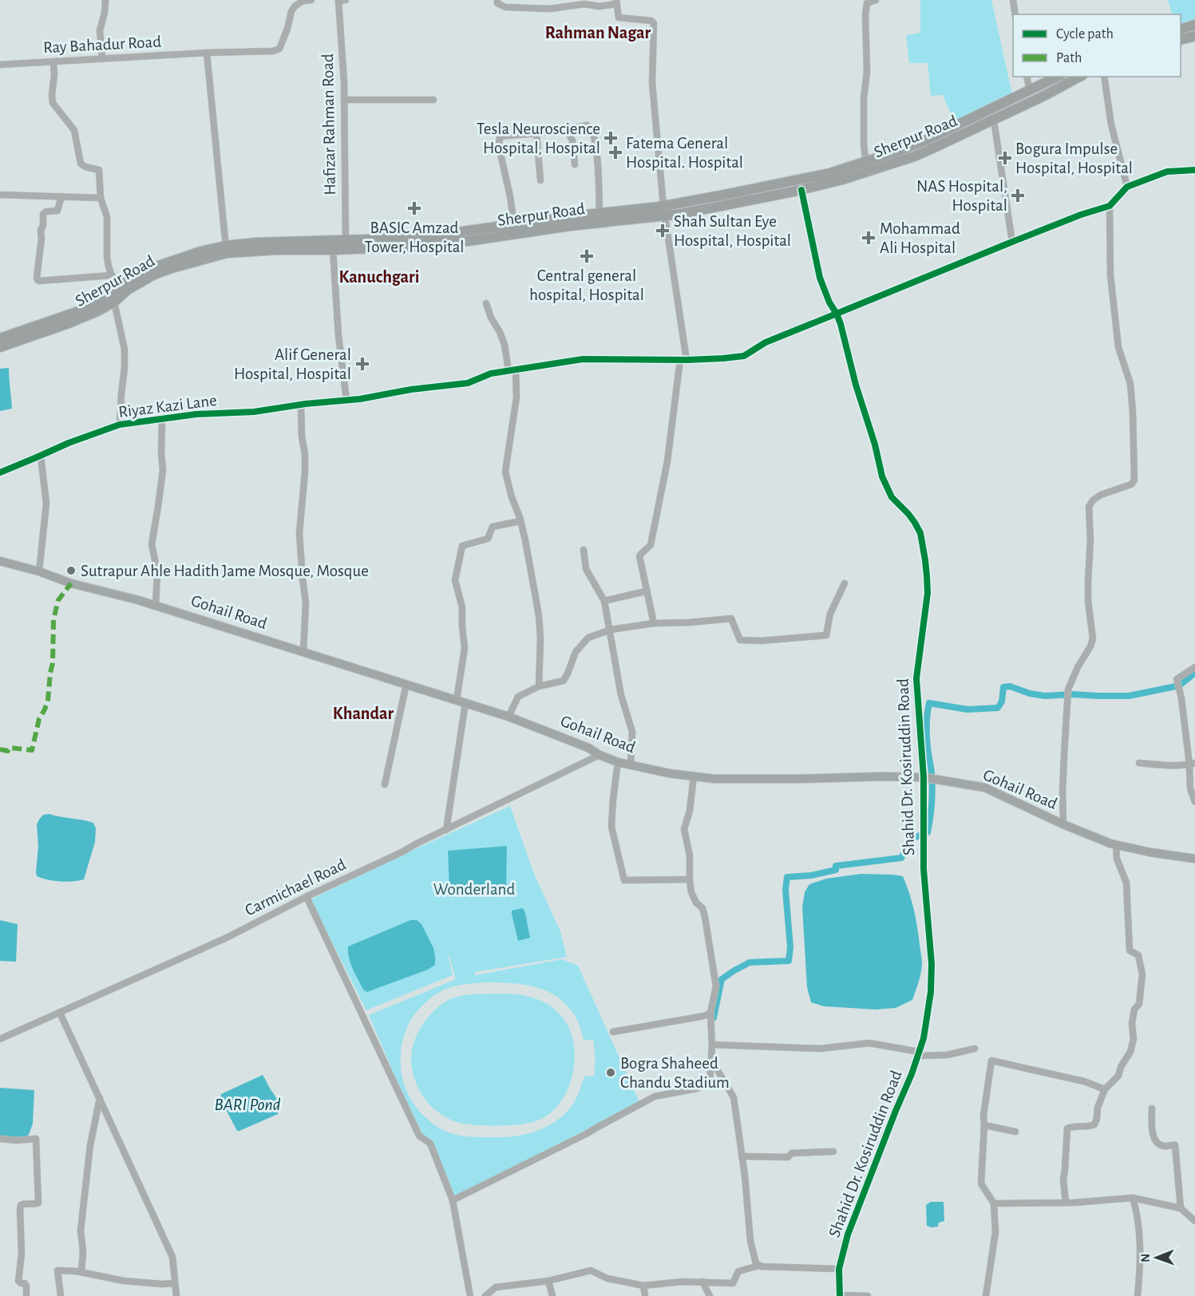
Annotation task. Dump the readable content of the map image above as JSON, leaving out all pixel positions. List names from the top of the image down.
{
  "streets": {
    "highway": ["Sherpur Road"],
    "main road": ["Gohail Road"],
    "street": [
      "Ray Bahadur Road",
      "Hafizar Rahman Road",
      "Riyaz Kazi Lane",
      "Shahid Dr. Kosiruddin Road",
      "Carmichael Road"
    ]
  },
  "crossings": [
    ["Hafizar Rahman Road", "Sherpur Road"],
    ["Sherpur Road", "Shahid Dr. Kosiruddin Road"],
    ["Riyaz Kazi Lane", "Shahid Dr. Kosiruddin Road"],
    ["Gohail Road", "Shahid Dr. Kosiruddin Road"],
    ["Gohail Road", "Carmichael Road"]
  ],
  "districts": ["Rahman Nagar", "Kanuchgari", "Khandar"],
  "water": ["BARI Pond"],
  "parks": ["Wonderland"],
  "places": {
    "health": [
      "Tesla Neuroscience Hospital, Hospital",
      "Fatema General Hospital. Hospital",
      "Bogura Impulse Hospital, Hospital",
      "NAS Hospital, Hospital",
      "BASIC Amzad Tower, Hospital",
      "Shah Sultan Eye Hospital, Hospital",
      "Mohammad Ali Hospital",
      "Central general hospital, Hospital",
      "Alif General Hospital, Hospital"
    ],
    "other": ["Sutrapur Ahle Hadith Jame Mosque, Mosque", "Bogra Shaheed Chandu Stadium"]
  },
  "legend": ["Cycle path", "Path"],
  "north": "left"
}
